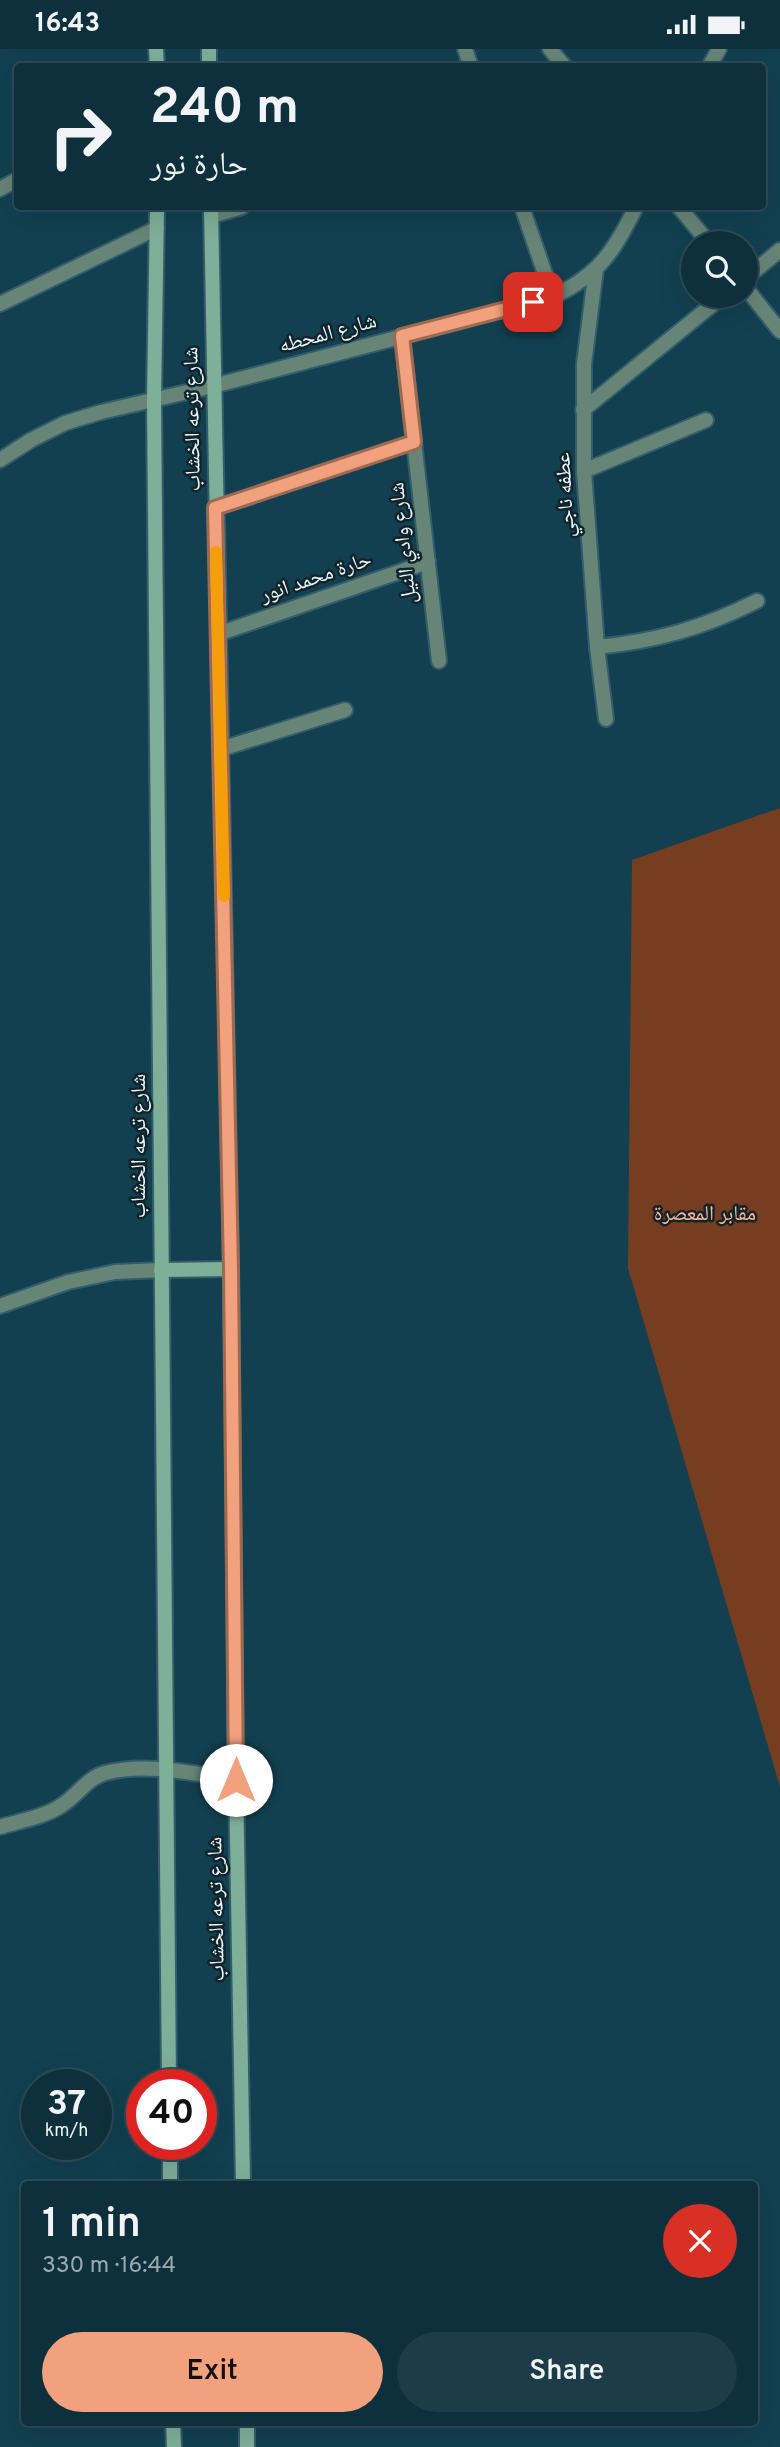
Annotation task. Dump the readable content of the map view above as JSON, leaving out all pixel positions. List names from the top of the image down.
{
  "streets": {
    "street": [
      "شارع المحطه",
      "شارع ترعه الخشاب",
      "عطفه ناجي",
      "شارع وادي النيل",
      "حارة محمد انور"
    ]
  },
  "crossings": [
    ["شارع المحطه", "شارع ترعه الخشاب"],
    ["شارع المحطه", "عطفه ناجي"],
    ["شارع المحطه", "شارع وادي النيل"],
    ["شارع ترعه الخشاب", "حارة محمد انور"],
    ["شارع وادي النيل", "حارة محمد انور"]
  ],
  "parks": ["مقابر المعصرة"],
  "page": {
    "status": "16:43",
    "turn": ["240 m", "حارة نور"],
    "speed": "37 km/h",
    "limit": "40",
    "heading": ["1 min", "330 m · 16:44"],
    "buttons": ["Exit", "Share"]
  }
}
